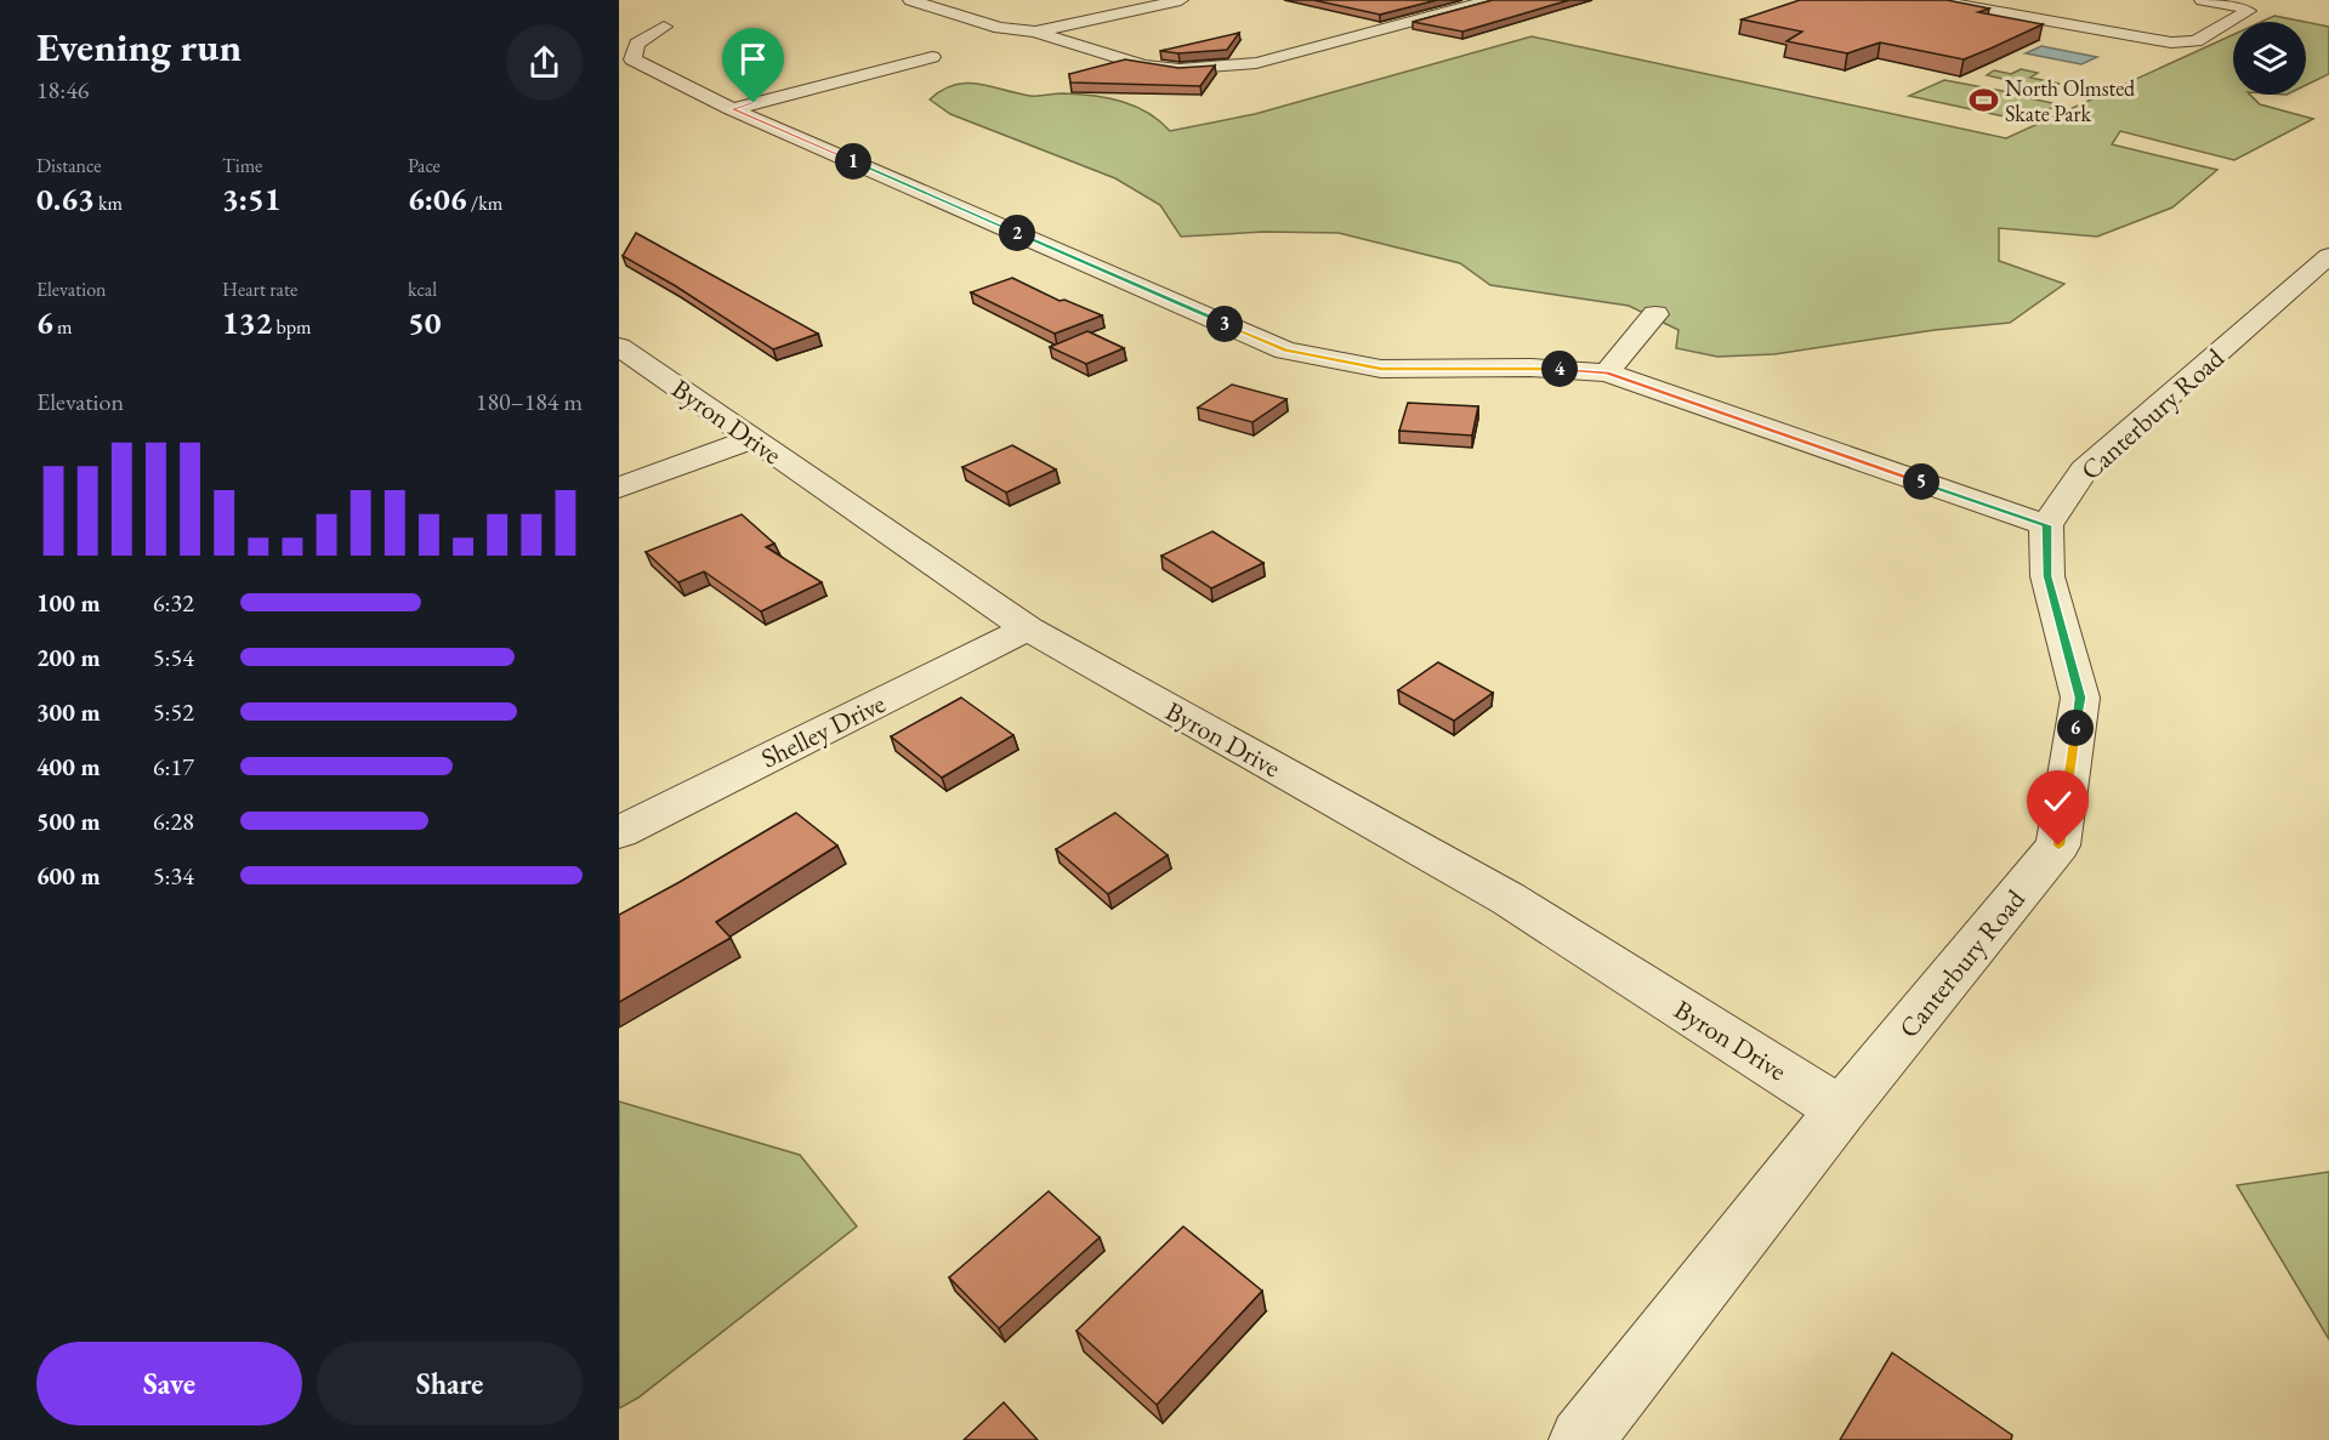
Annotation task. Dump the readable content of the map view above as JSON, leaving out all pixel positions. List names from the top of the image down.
{
  "streets": {
    "street": ["Canterbury Road", "Byron Drive", "Shelley Drive"]
  },
  "crossings": [
    ["Canterbury Road", "Byron Drive"],
    ["Byron Drive", "Shelley Drive"]
  ],
  "places": {
    "sports": ["North Olmsted Skate Park"]
  },
  "page": {
    "heading": ["Evening run", "18:46"],
    "stats": [
      ["Distance", "0.63 km"],
      ["Time", "3:51"],
      ["Pace", "6:06 /km"],
      ["Elevation", "6 m"],
      ["Heart rate", "132 bpm"],
      ["kcal", "50"]
    ],
    "pins": [
      "1",
      "2",
      "3",
      "4",
      "5",
      "6"
    ],
    "chart": ["Elevation", "180–184 m"],
    "list": [
      {
        "name": "100 m",
        "note": "6:32"
      },
      {
        "name": "200 m",
        "note": "5:54"
      },
      {
        "name": "300 m",
        "note": "5:52"
      },
      {
        "name": "400 m",
        "note": "6:17"
      },
      {
        "name": "500 m",
        "note": "6:28"
      },
      {
        "name": "600 m",
        "note": "5:34"
      }
    ],
    "buttons": ["Save", "Share"]
  }
}
